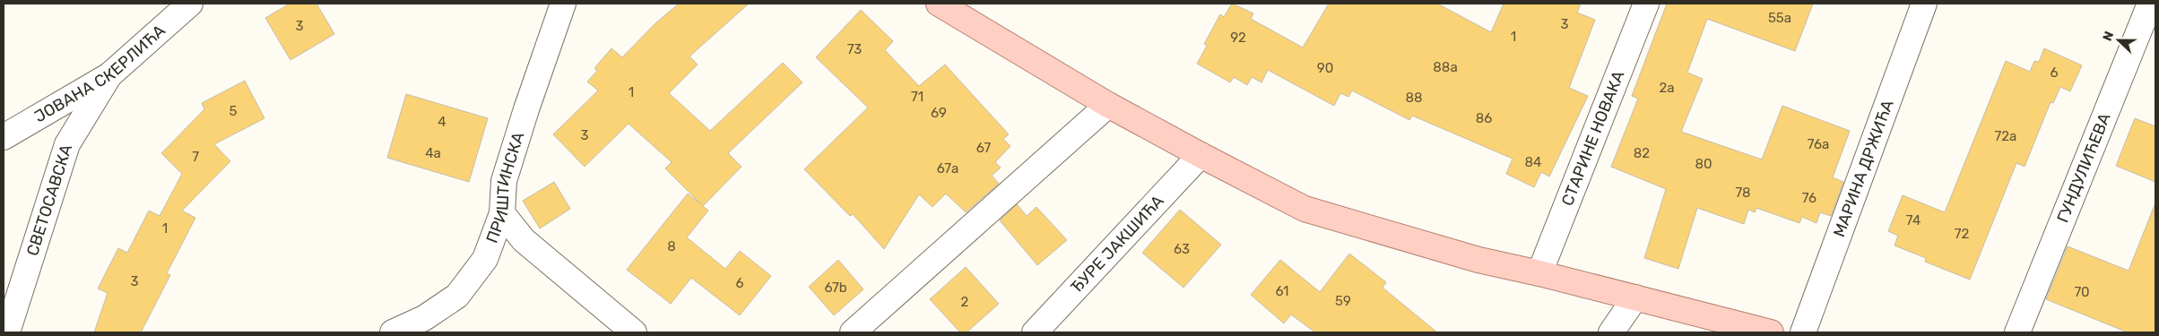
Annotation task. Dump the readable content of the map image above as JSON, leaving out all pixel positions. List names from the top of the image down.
{
  "streets": {
    "street": [
      "ЈОВАНА СКЕРЛИЋА",
      "СТАРИНЕ НОВАКА",
      "МАРИНА ДРЖИЋА",
      "ГУНДУЛИЋЕВА",
      "ПРИШТИНСКА",
      "СВЕТОСАВСКА",
      "ЂУРЕ ЈАКШИЋА"
    ]
  },
  "crossings": [
    ["ЈОВАНА СКЕРЛИЋА", "СВЕТОСАВСКА"]
  ],
  "house_numbers": [
    "55a",
    "3",
    "3",
    "1",
    "92",
    "73",
    "88a",
    "90",
    "6",
    "2a",
    "1",
    "71",
    "88",
    "5",
    "69",
    "86",
    "4",
    "3",
    "72a",
    "76a",
    "67",
    "4a",
    "82",
    "7",
    "84",
    "80",
    "67a",
    "78",
    "76",
    "74",
    "1",
    "72",
    "8",
    "63",
    "3",
    "6",
    "67b",
    "61",
    "70",
    "59",
    "2"
  ],
  "north": "left"
}
